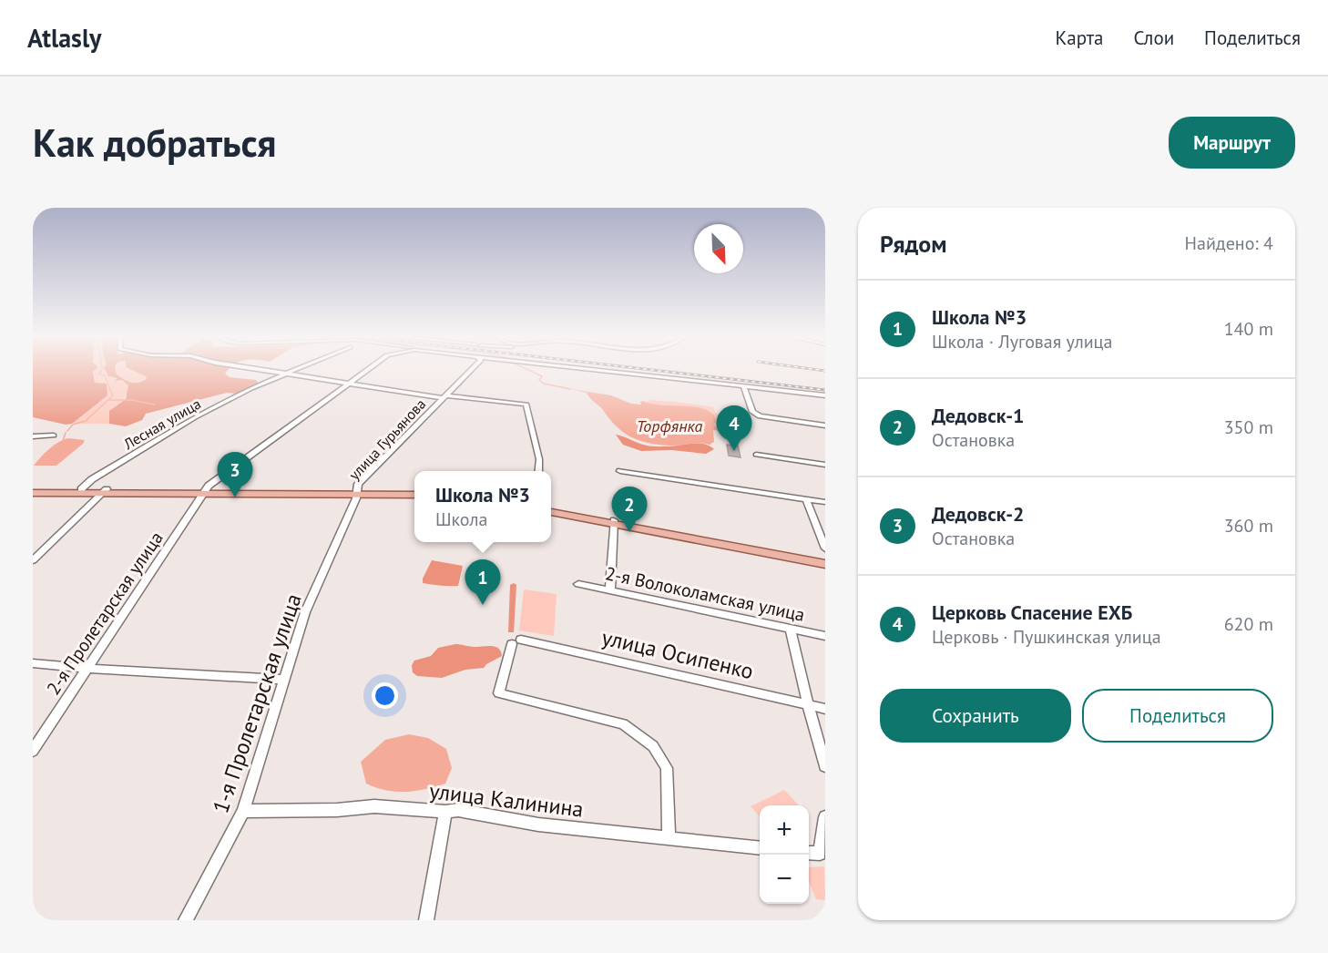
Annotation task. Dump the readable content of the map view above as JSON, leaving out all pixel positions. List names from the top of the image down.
{
  "streets": {
    "street": [
      "Лесная улица",
      "улица Гурьянова",
      "2-я Волоколамская улица",
      "2-я Пролетарская улица",
      "улица Осипенко",
      "1-я Пролетарская улица",
      "улица Калинина"
    ]
  },
  "crossings": [
    ["улица Гурьянова", "1-я Пролетарская улица"],
    ["улица Осипенко", "улица Калинина"],
    ["1-я Пролетарская улица", "улица Калинина"]
  ],
  "water": ["Торфянка"],
  "north": "bottom right",
  "page": {
    "header": "Atlasly",
    "nav": ["Карта", "Слои", "Поделиться"],
    "buttons": [
      "Маршрут",
      ["Сохранить", "Поделиться"]
    ],
    "title": "Как добраться",
    "heading": ["Рядом", "Найдено: 4"],
    "list": [
      {
        "mark": "1",
        "name": "Школа №3",
        "note": "Школа · Луговая улица",
        "value": "140 m"
      },
      {
        "mark": "2",
        "name": "Дедовск-1",
        "note": "Остановка",
        "value": "350 m"
      },
      {
        "mark": "3",
        "name": "Дедовск-2",
        "note": "Остановка",
        "value": "360 m"
      },
      {
        "mark": "4",
        "name": "Церковь Спасение ЕХБ",
        "note": "Церковь · Пушкинская улица",
        "value": "620 m"
      }
    ],
    "pins": [
      "4",
      "3",
      "2",
      "1"
    ],
    "popup": ["Школа №3", "Школа"],
    "map_buttons": ["+", "−"]
  }
}
